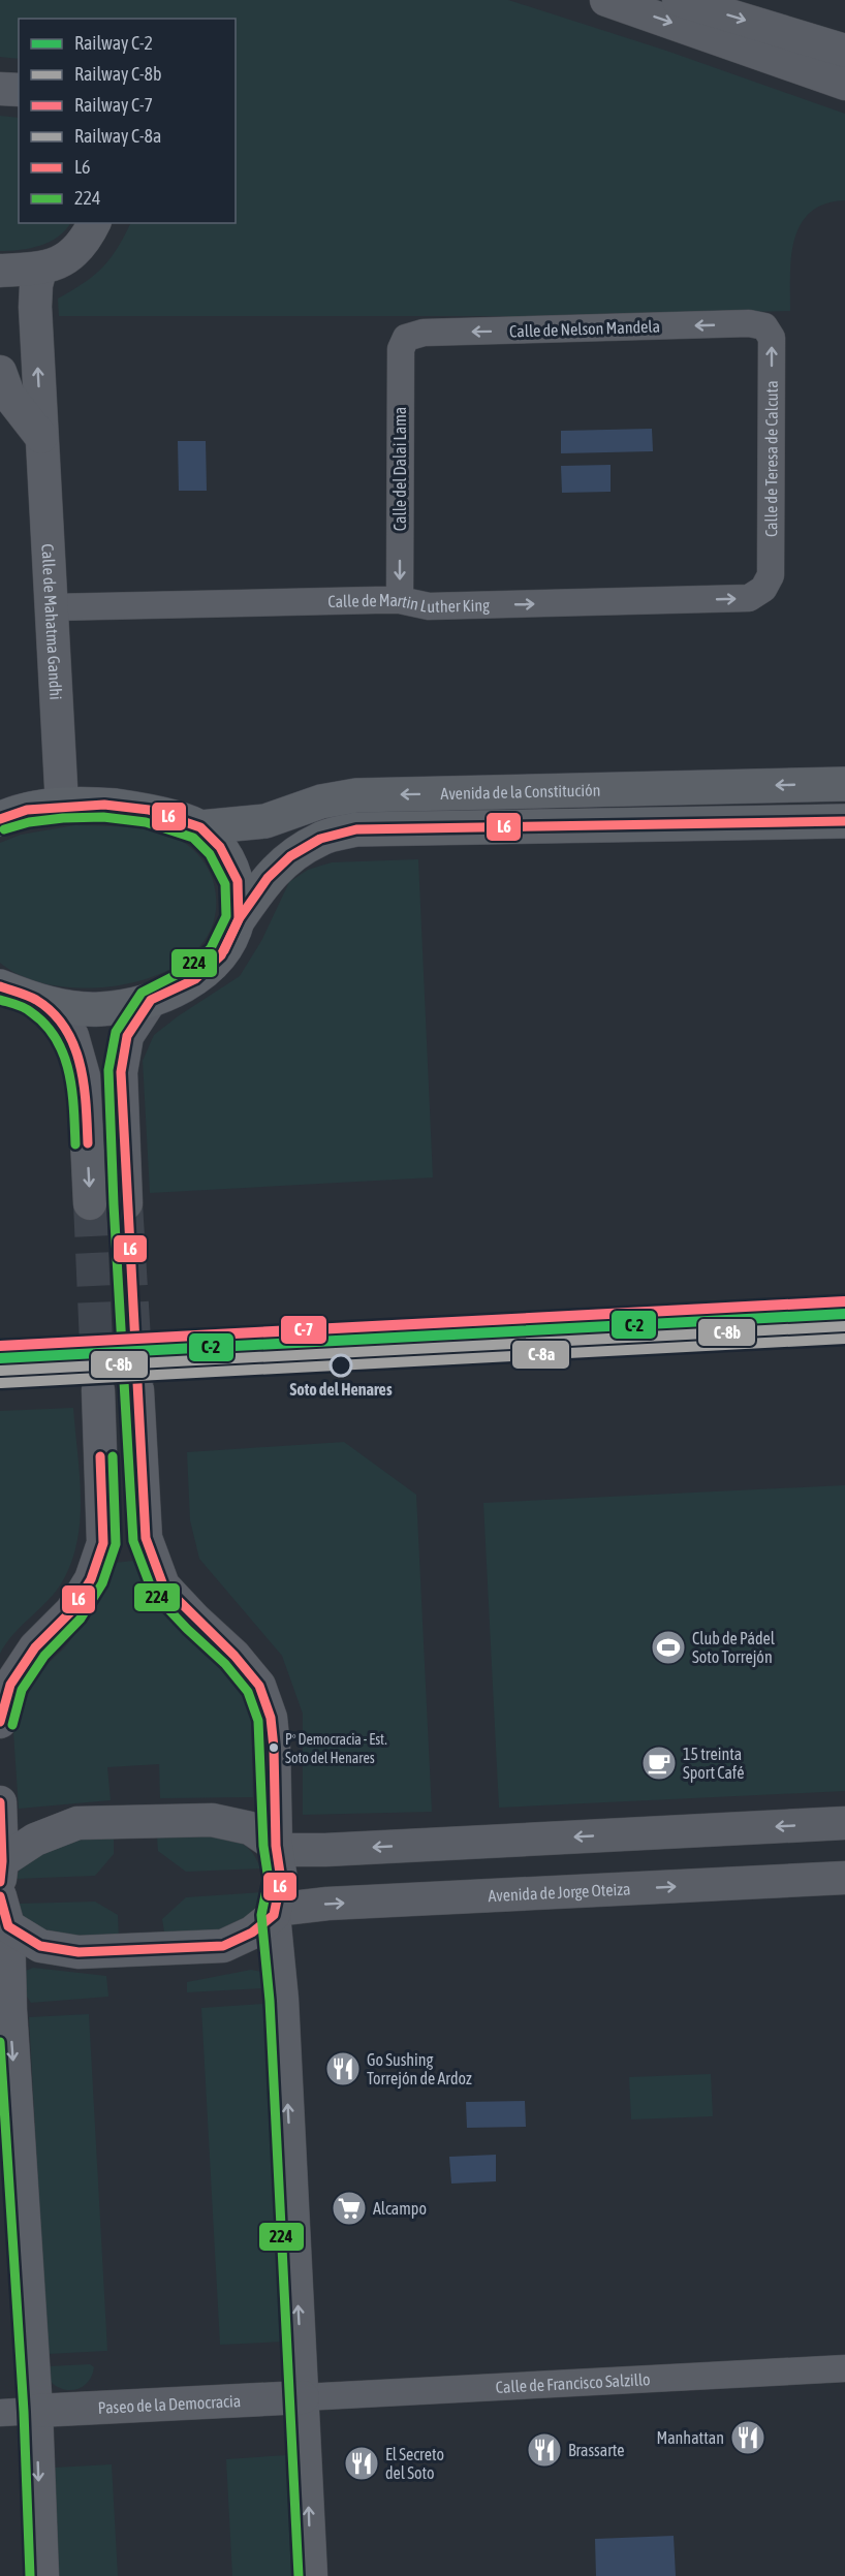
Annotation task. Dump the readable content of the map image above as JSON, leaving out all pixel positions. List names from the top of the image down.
{
  "streets": {
    "main road": ["Avenida de la Constitución"],
    "street": [
      "Calle de Nelson Mandela",
      "Calle de Teresa de Calcuta",
      "Calle del Dalai Lama",
      "Calle de Martin Luther King",
      "Calle de Mahatma Gandhi",
      "Avenida de Jorge Oteiza",
      "Calle de Francisco Salzillo",
      "Paseo de la Democracia"
    ]
  },
  "crossings": [
    ["Calle de Nelson Mandela", "Calle de Teresa de Calcuta"],
    ["Calle de Nelson Mandela", "Calle del Dalai Lama"],
    ["Calle de Teresa de Calcuta", "Calle de Martin Luther King"],
    ["Calle del Dalai Lama", "Calle de Martin Luther King"],
    ["Calle de Martin Luther King", "Calle de Mahatma Gandhi"],
    ["Calle de Francisco Salzillo", "Paseo de la Democracia"]
  ],
  "one_way": [
    "Calle de Nelson Mandela",
    "Calle de Teresa de Calcuta",
    "Calle del Dalai Lama",
    "Calle de Martin Luther King"
  ],
  "places": {
    "other": ["Soto del Henares", "Pº Democracia - Est. Soto del Henares"],
    "sports": ["Club de Pádel Soto Torrejón"],
    "cafe": ["15 treinta Sport Café"],
    "restaurant": [
      "Go Sushing Torrejón de Ardoz",
      "Manhattan",
      "Brassarte",
      "El Secreto del Soto"
    ],
    "supermarket": ["Alcampo"]
  },
  "lines": [
    "transit line L6",
    "transit line 224",
    "rail line C-7",
    "rail line C-2",
    "rail line C-8b",
    "rail line C-8a"
  ],
  "legend": [
    "Railway C-2",
    "Railway C-8b",
    "Railway C-7",
    "Railway C-8a",
    "L6",
    "224"
  ]
}
